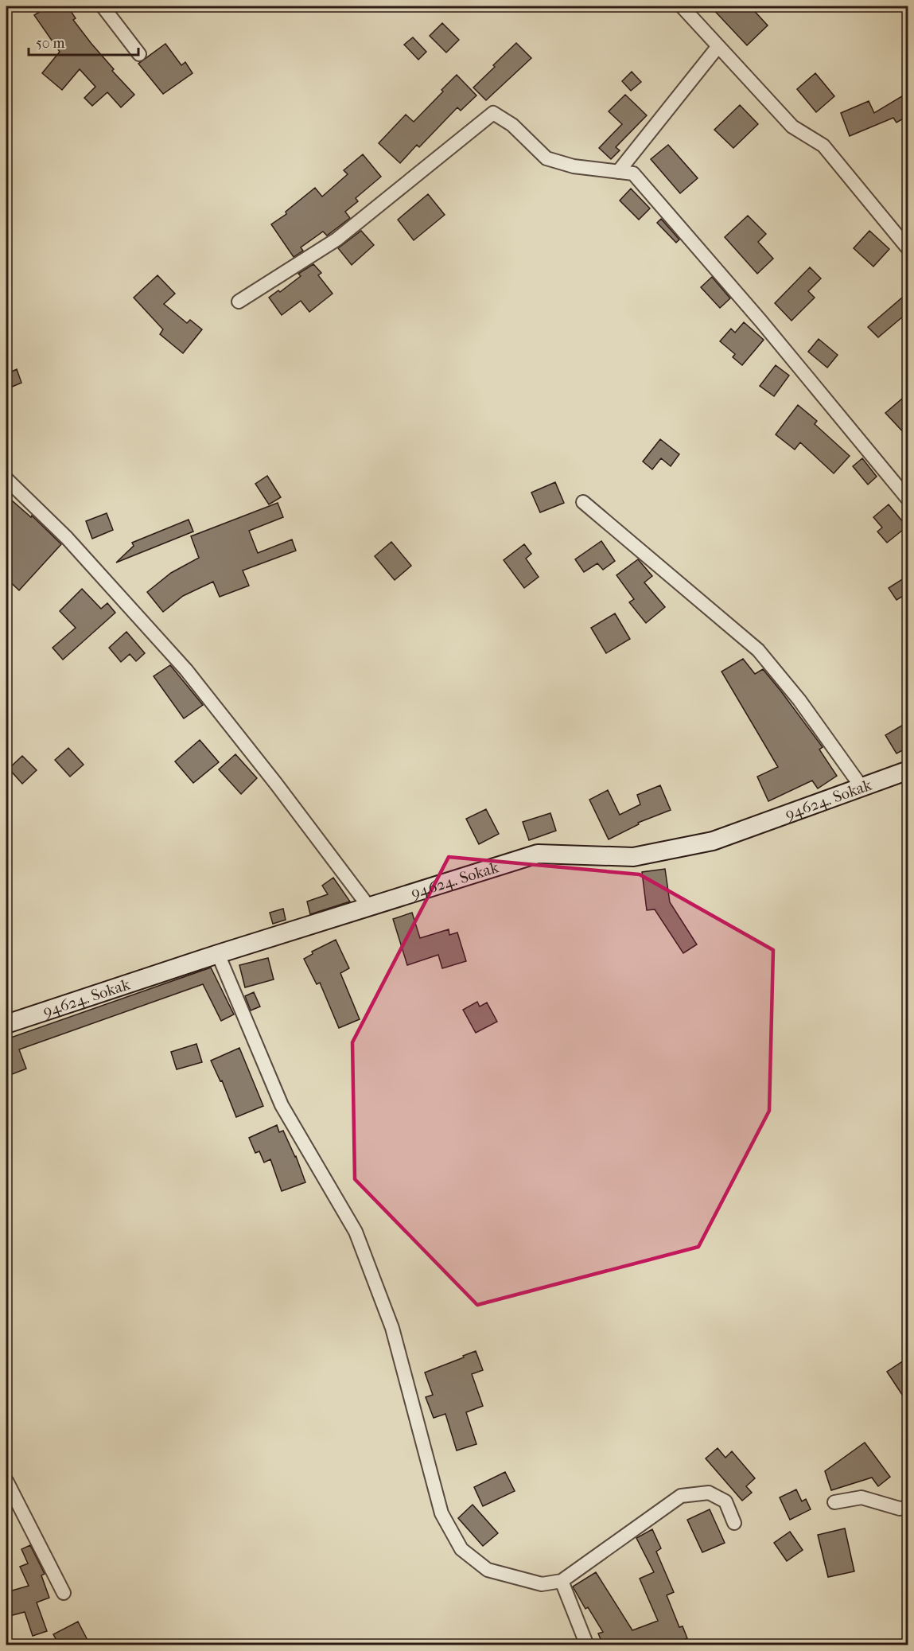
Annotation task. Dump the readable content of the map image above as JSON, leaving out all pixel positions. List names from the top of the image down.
{
  "streets": {
    "street": ["94624. Sokak"]
  },
  "scale_bar": "50 m"
}
